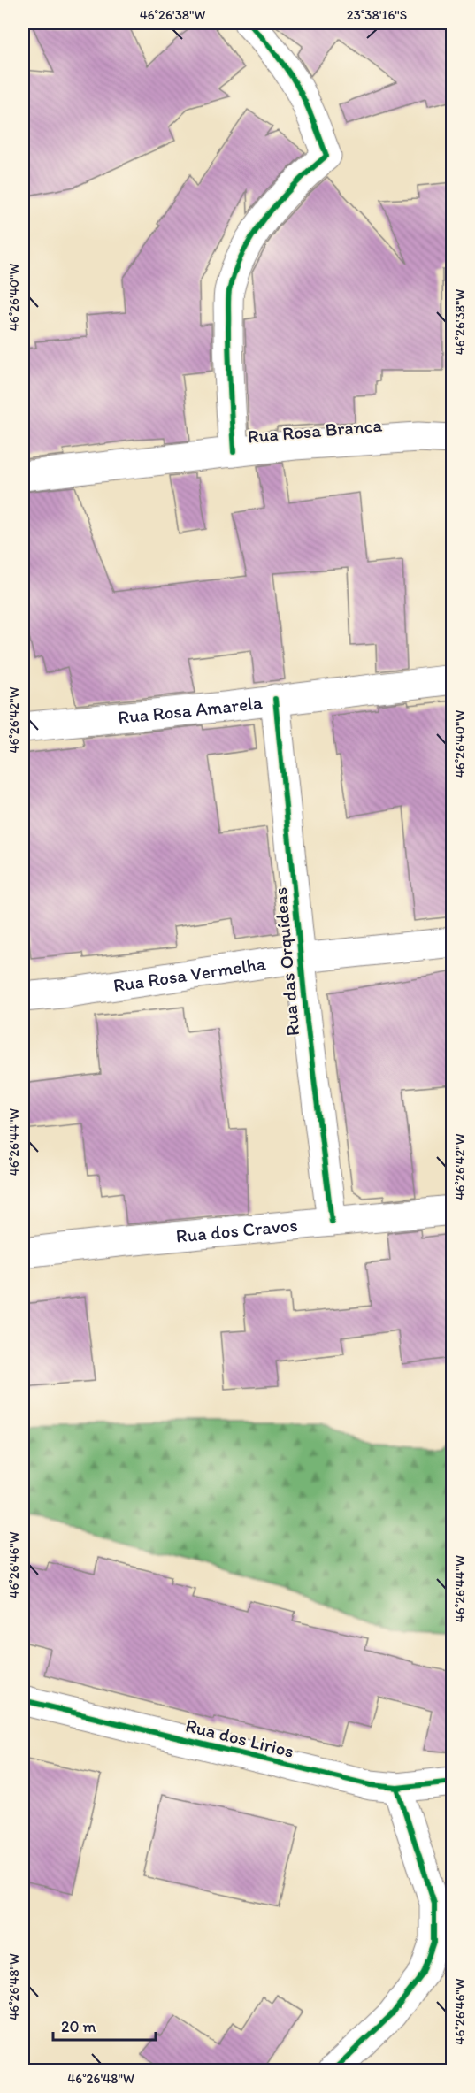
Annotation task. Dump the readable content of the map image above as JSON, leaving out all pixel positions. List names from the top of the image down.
{
  "streets": {
    "street": [
      "Rua Rosa Branca",
      "Rua Rosa Amarela",
      "Rua das Orquídeas",
      "Rua Rosa Vermelha",
      "Rua dos Cravos",
      "Rua dos Lirios"
    ]
  },
  "crossings": [
    ["Rua Rosa Amarela", "Rua das Orquídeas"],
    ["Rua das Orquídeas", "Rua Rosa Vermelha"],
    ["Rua das Orquídeas", "Rua dos Cravos"]
  ],
  "scale_bar": "20 m",
  "coordinates": [
    "46°26'38\"W",
    "23°38'16\"S",
    "46°26'40\"W",
    "46°26'42\"W",
    "46°26'44\"W",
    "46°26'46\"W",
    "46°26'48\"W"
  ]
}
